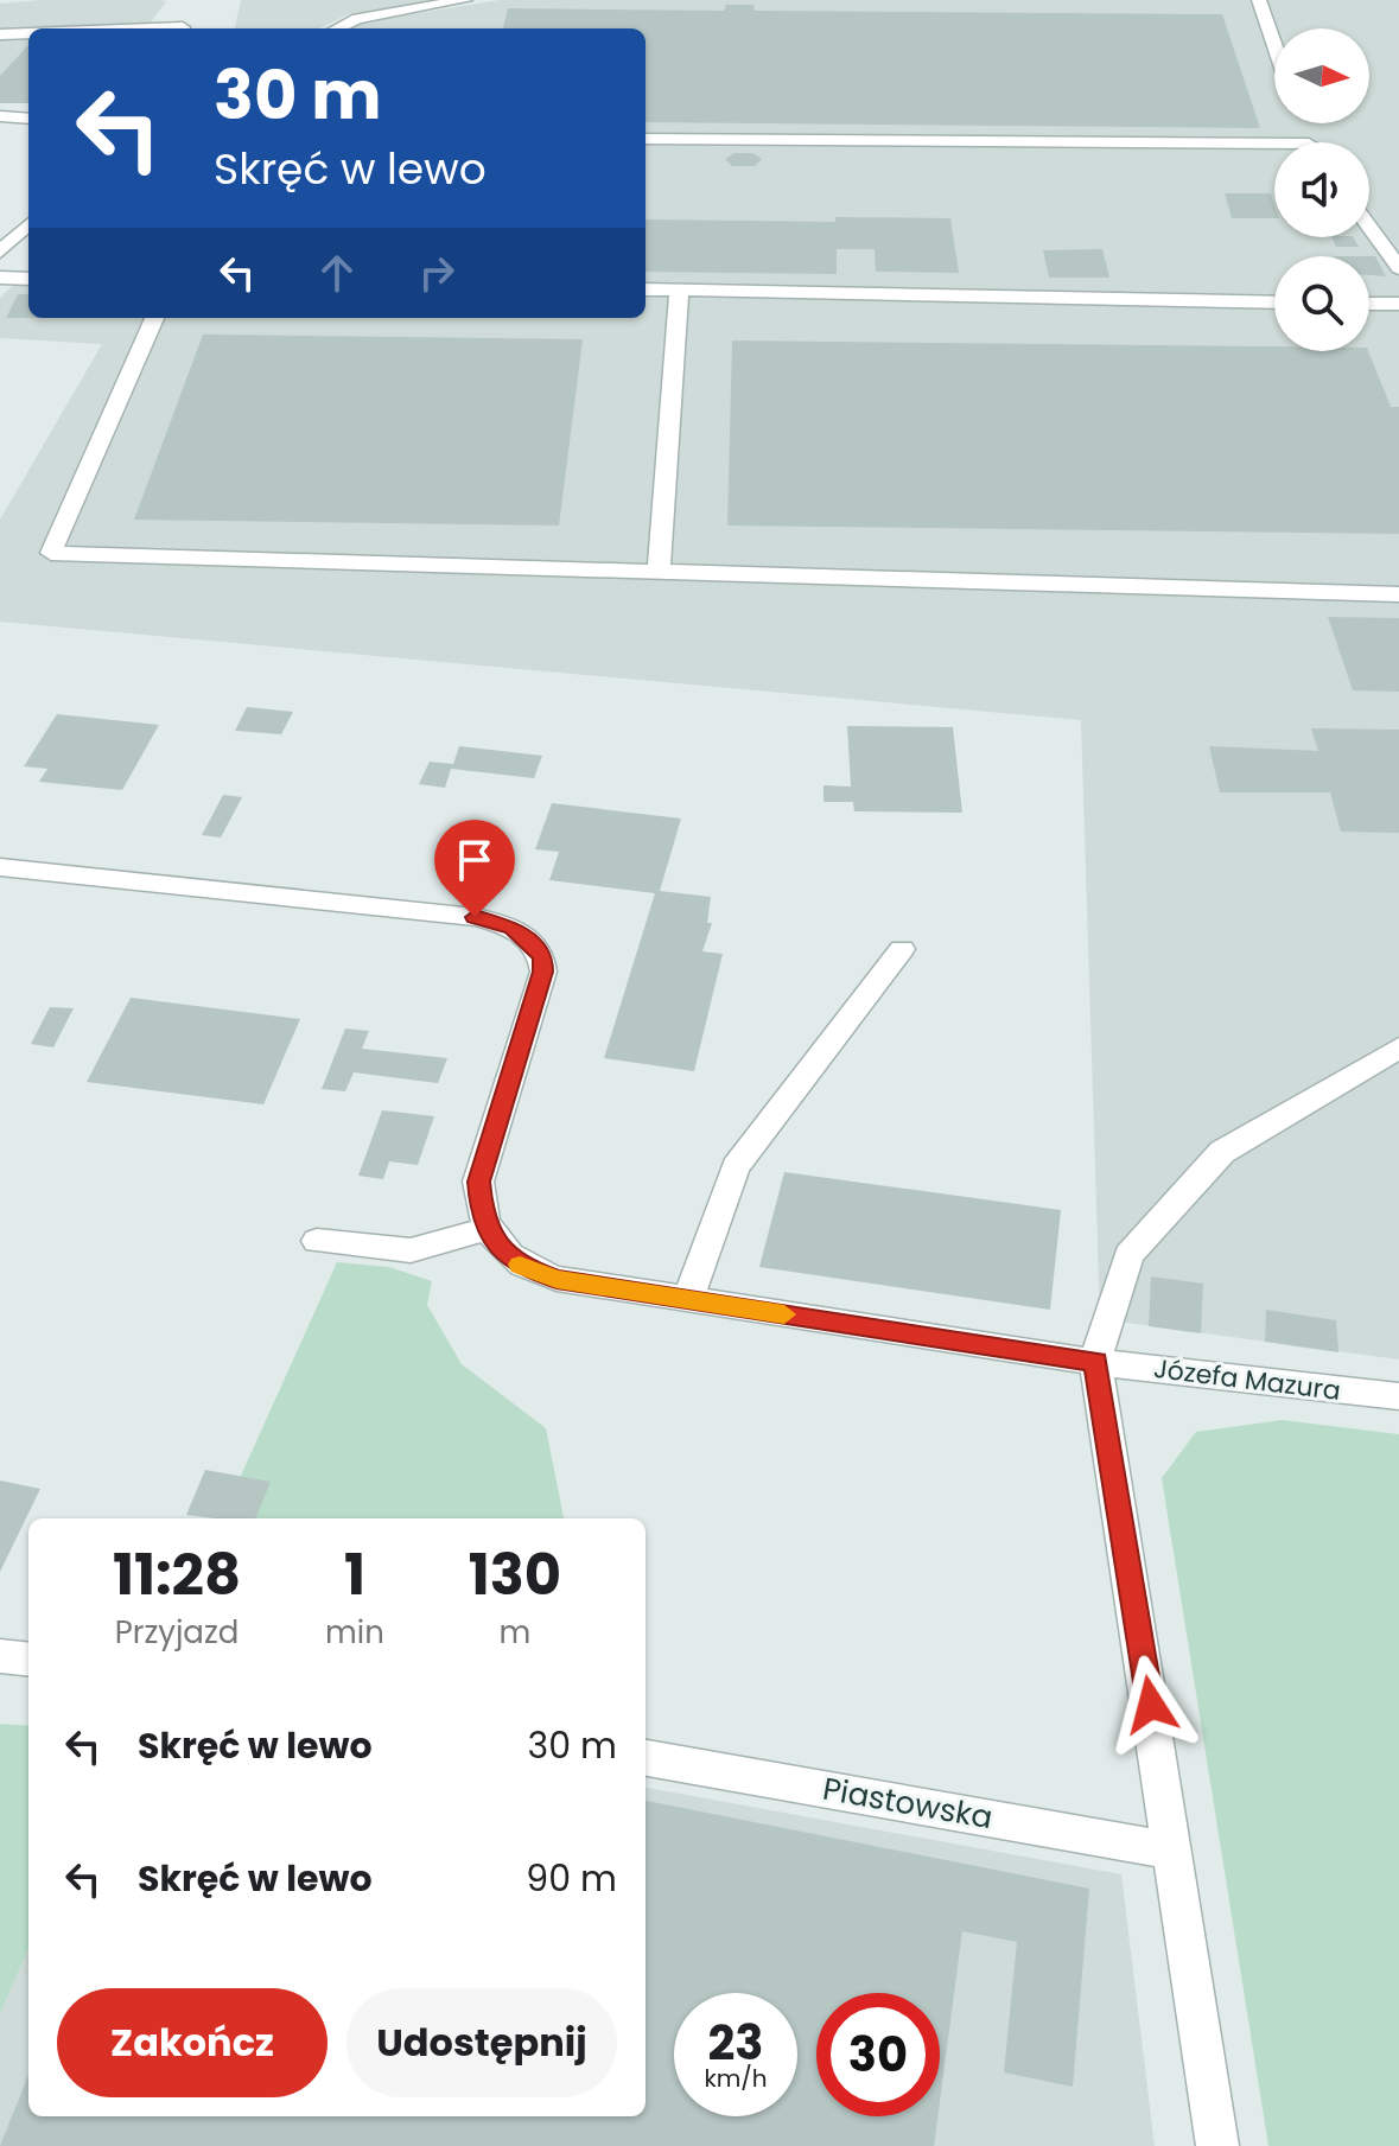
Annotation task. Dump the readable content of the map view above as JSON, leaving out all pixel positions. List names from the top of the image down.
{
  "streets": {
    "street": ["Józefa Mazura", "Piastowska"]
  },
  "north": "right",
  "page": {
    "turn": ["30 m", "Skręć w lewo"],
    "eta": [
      "11:28",
      "Przyjazd",
      "1",
      "min",
      "130",
      "m"
    ],
    "list": [
      {
        "name": "Skręć w lewo",
        "value": "30 m"
      },
      {
        "name": "Skręć w lewo",
        "value": "90 m"
      }
    ],
    "buttons": ["Zakończ", "Udostępnij"],
    "speed": "23 km/h",
    "limit": "30"
  }
}
